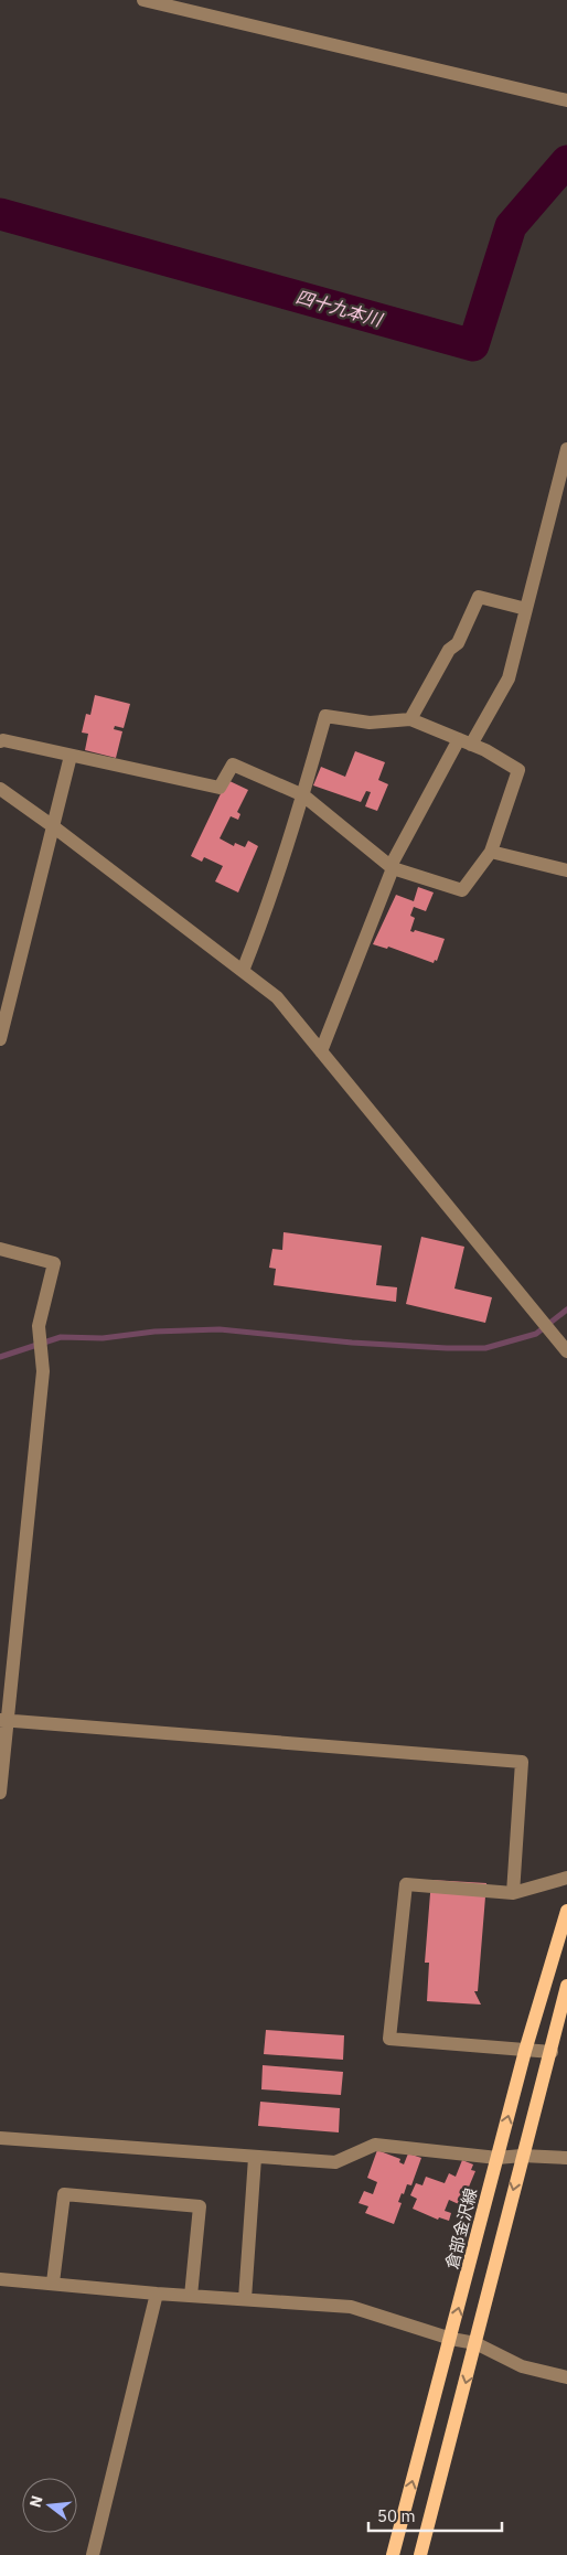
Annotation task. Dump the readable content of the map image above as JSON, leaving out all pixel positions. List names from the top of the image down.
{
  "streets": {
    "main road": ["倉部金沢線"]
  },
  "water": ["四十九本川"],
  "scale_bar": "50 m",
  "north": "left"
}
